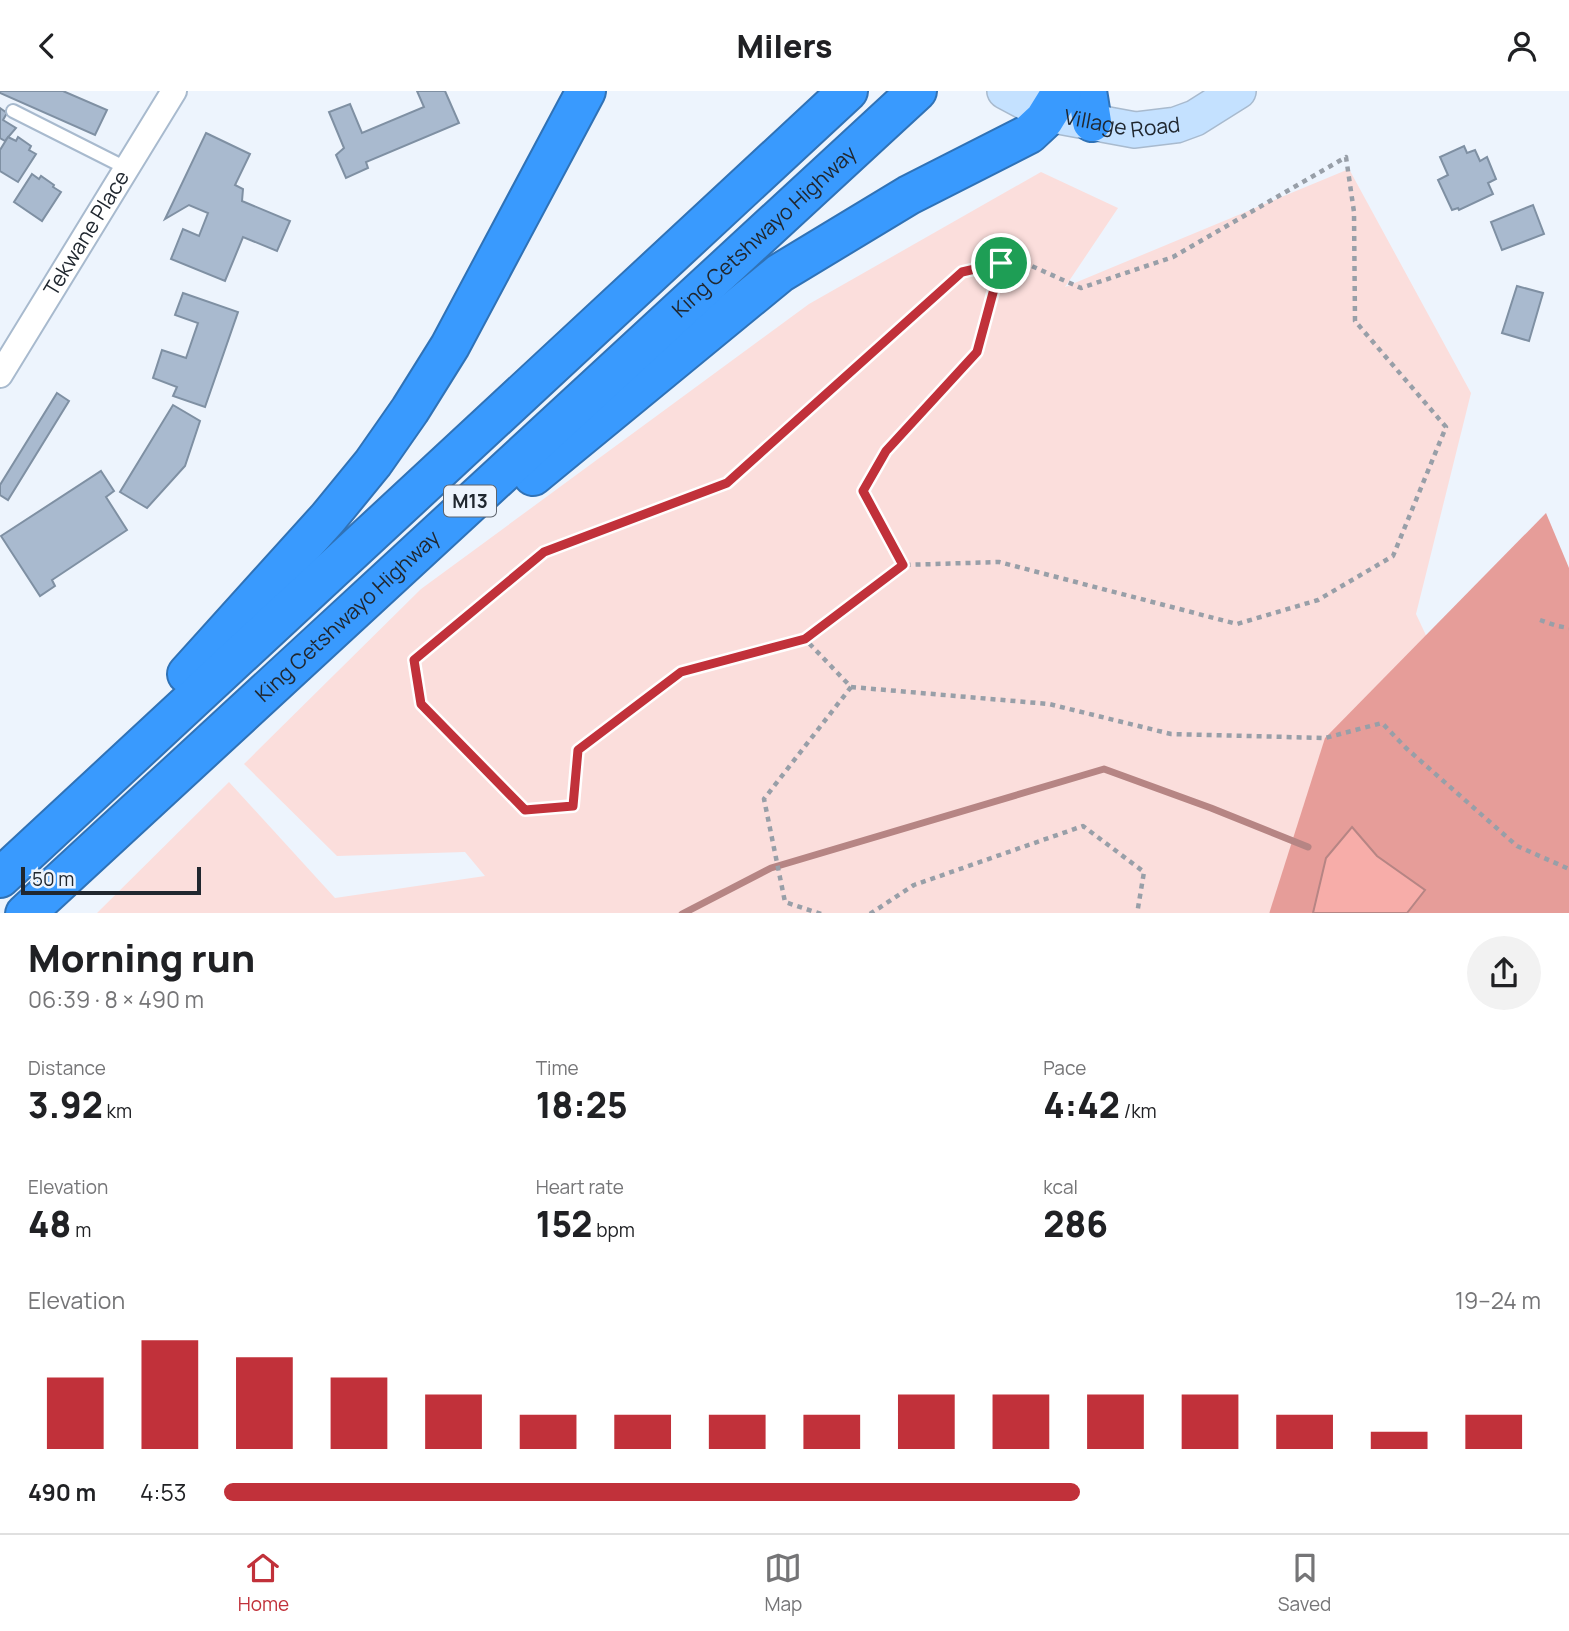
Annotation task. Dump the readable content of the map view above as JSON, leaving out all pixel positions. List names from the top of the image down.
{
  "streets": {
    "highway": ["King Cetshwayo Highway", "M13"],
    "street": ["Village Road", "Tekwane Place"]
  },
  "scale_bar": "50 m",
  "page": {
    "header": "Milers",
    "scale": "50 m",
    "heading": ["Morning run", "06:39 · 8 × 490 m"],
    "stats": [
      ["Distance", "3.92 km"],
      ["Time", "18:25"],
      ["Pace", "4:42 /km"],
      ["Elevation", "48 m"],
      ["Heart rate", "152 bpm"],
      ["kcal", "286"]
    ],
    "chart": ["Elevation", "19–24 m"],
    "list": [
      {
        "name": "490 m",
        "note": "4:53"
      }
    ],
    "tabs": ["Home", "Map", "Saved"]
  }
}
